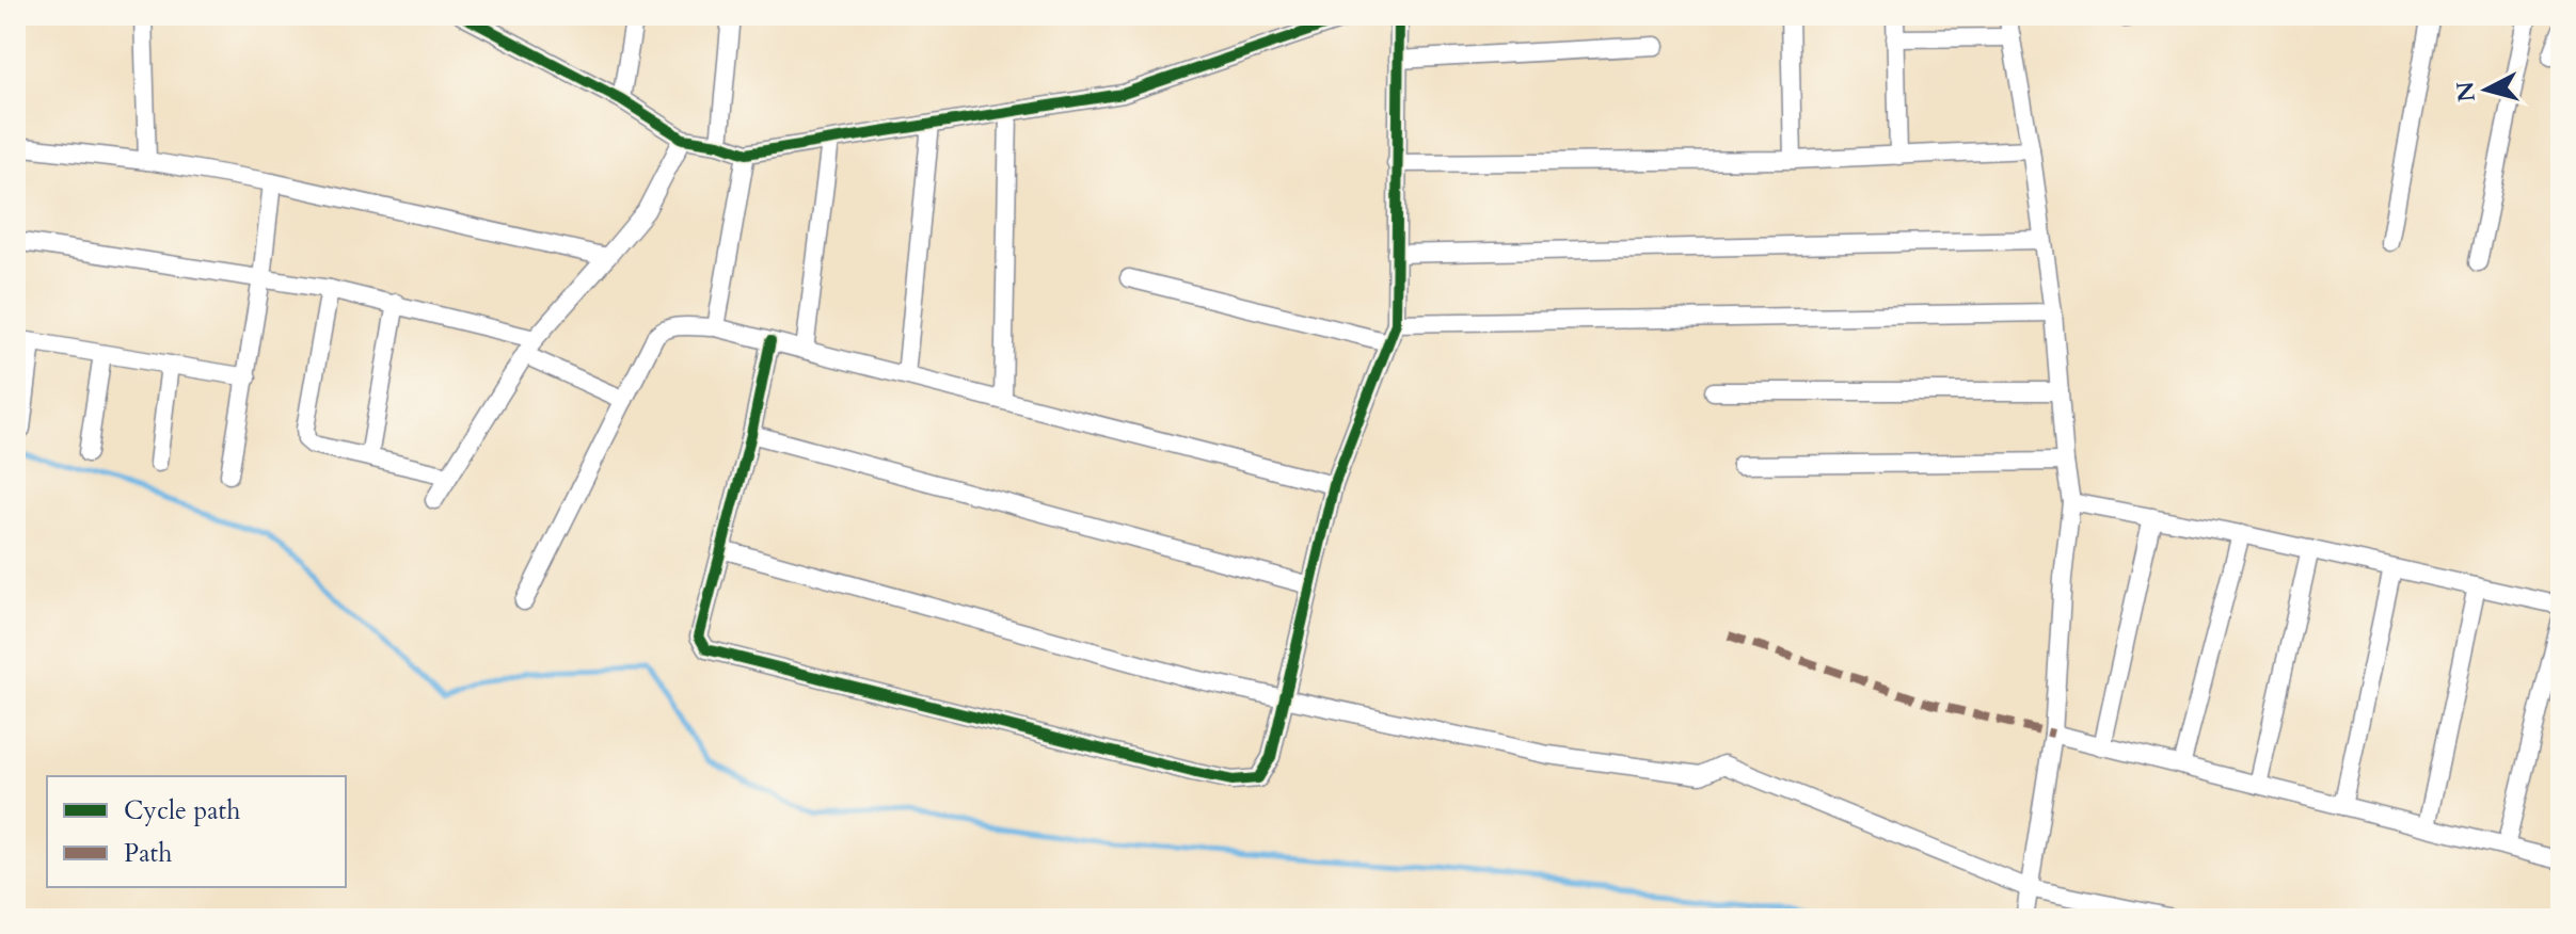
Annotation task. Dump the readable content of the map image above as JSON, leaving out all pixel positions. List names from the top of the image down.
{
  "legend": ["Cycle path", "Path"],
  "north": "left"
}
